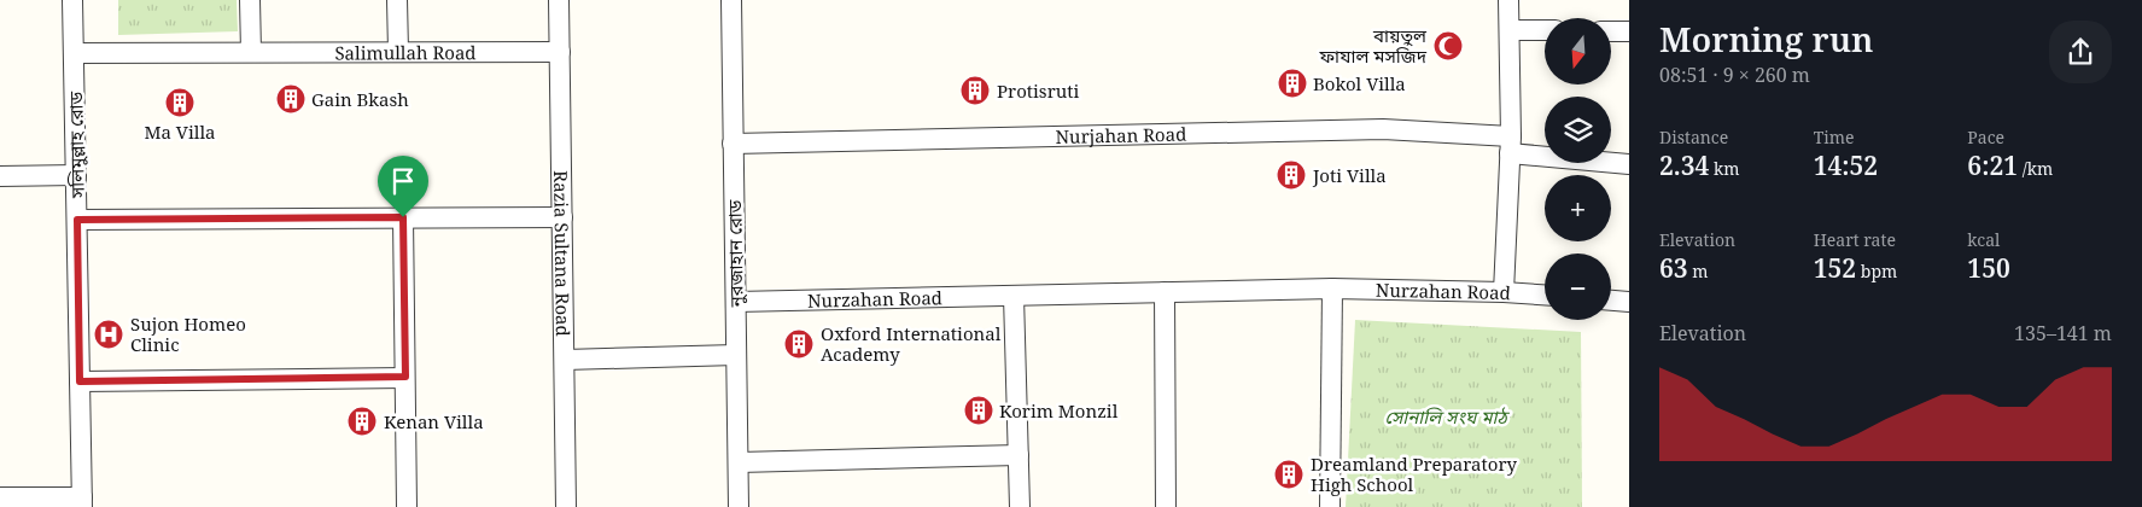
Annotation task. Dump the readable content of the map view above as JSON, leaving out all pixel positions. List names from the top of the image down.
{
  "streets": {
    "street": [
      "Salimullah Road",
      "Nurjahan Road",
      "সলিমুল্লাহ রোড",
      "Razia Sultana Road",
      "নুরজাহান রোড",
      "Nurzahan Road"
    ]
  },
  "crossings": [
    ["Salimullah Road", "সলিমুল্লাহ রোড"],
    ["Salimullah Road", "Razia Sultana Road"],
    ["Nurjahan Road", "নুরজাহান রোড"],
    ["নুরজাহান রোড", "Nurzahan Road"]
  ],
  "parks": ["সোনালি সংঘ মাঠ"],
  "places": {
    "mosque": ["বায়তুল ফাযাল মসজিদ"],
    "building": [
      "Bokol Villa",
      "Protisruti",
      "Gain Bkash",
      "Ma Villa",
      "Joti Villa",
      "Oxford International Academy",
      "Korim Monzil",
      "Kenan Villa",
      "Dreamland Preparatory High School"
    ],
    "hospital": ["Sujon Homeo Clinic"]
  },
  "north": "bottom",
  "page": {
    "heading": ["Morning run", "08:51 · 9 × 260 m"],
    "map_buttons": ["+", "−"],
    "stats": [
      ["Distance", "2.34 km"],
      ["Time", "14:52"],
      ["Pace", "6:21 /km"],
      ["Elevation", "63 m"],
      ["Heart rate", "152 bpm"],
      ["kcal", "150"]
    ],
    "chart": ["Elevation", "135–141 m"]
  }
}
